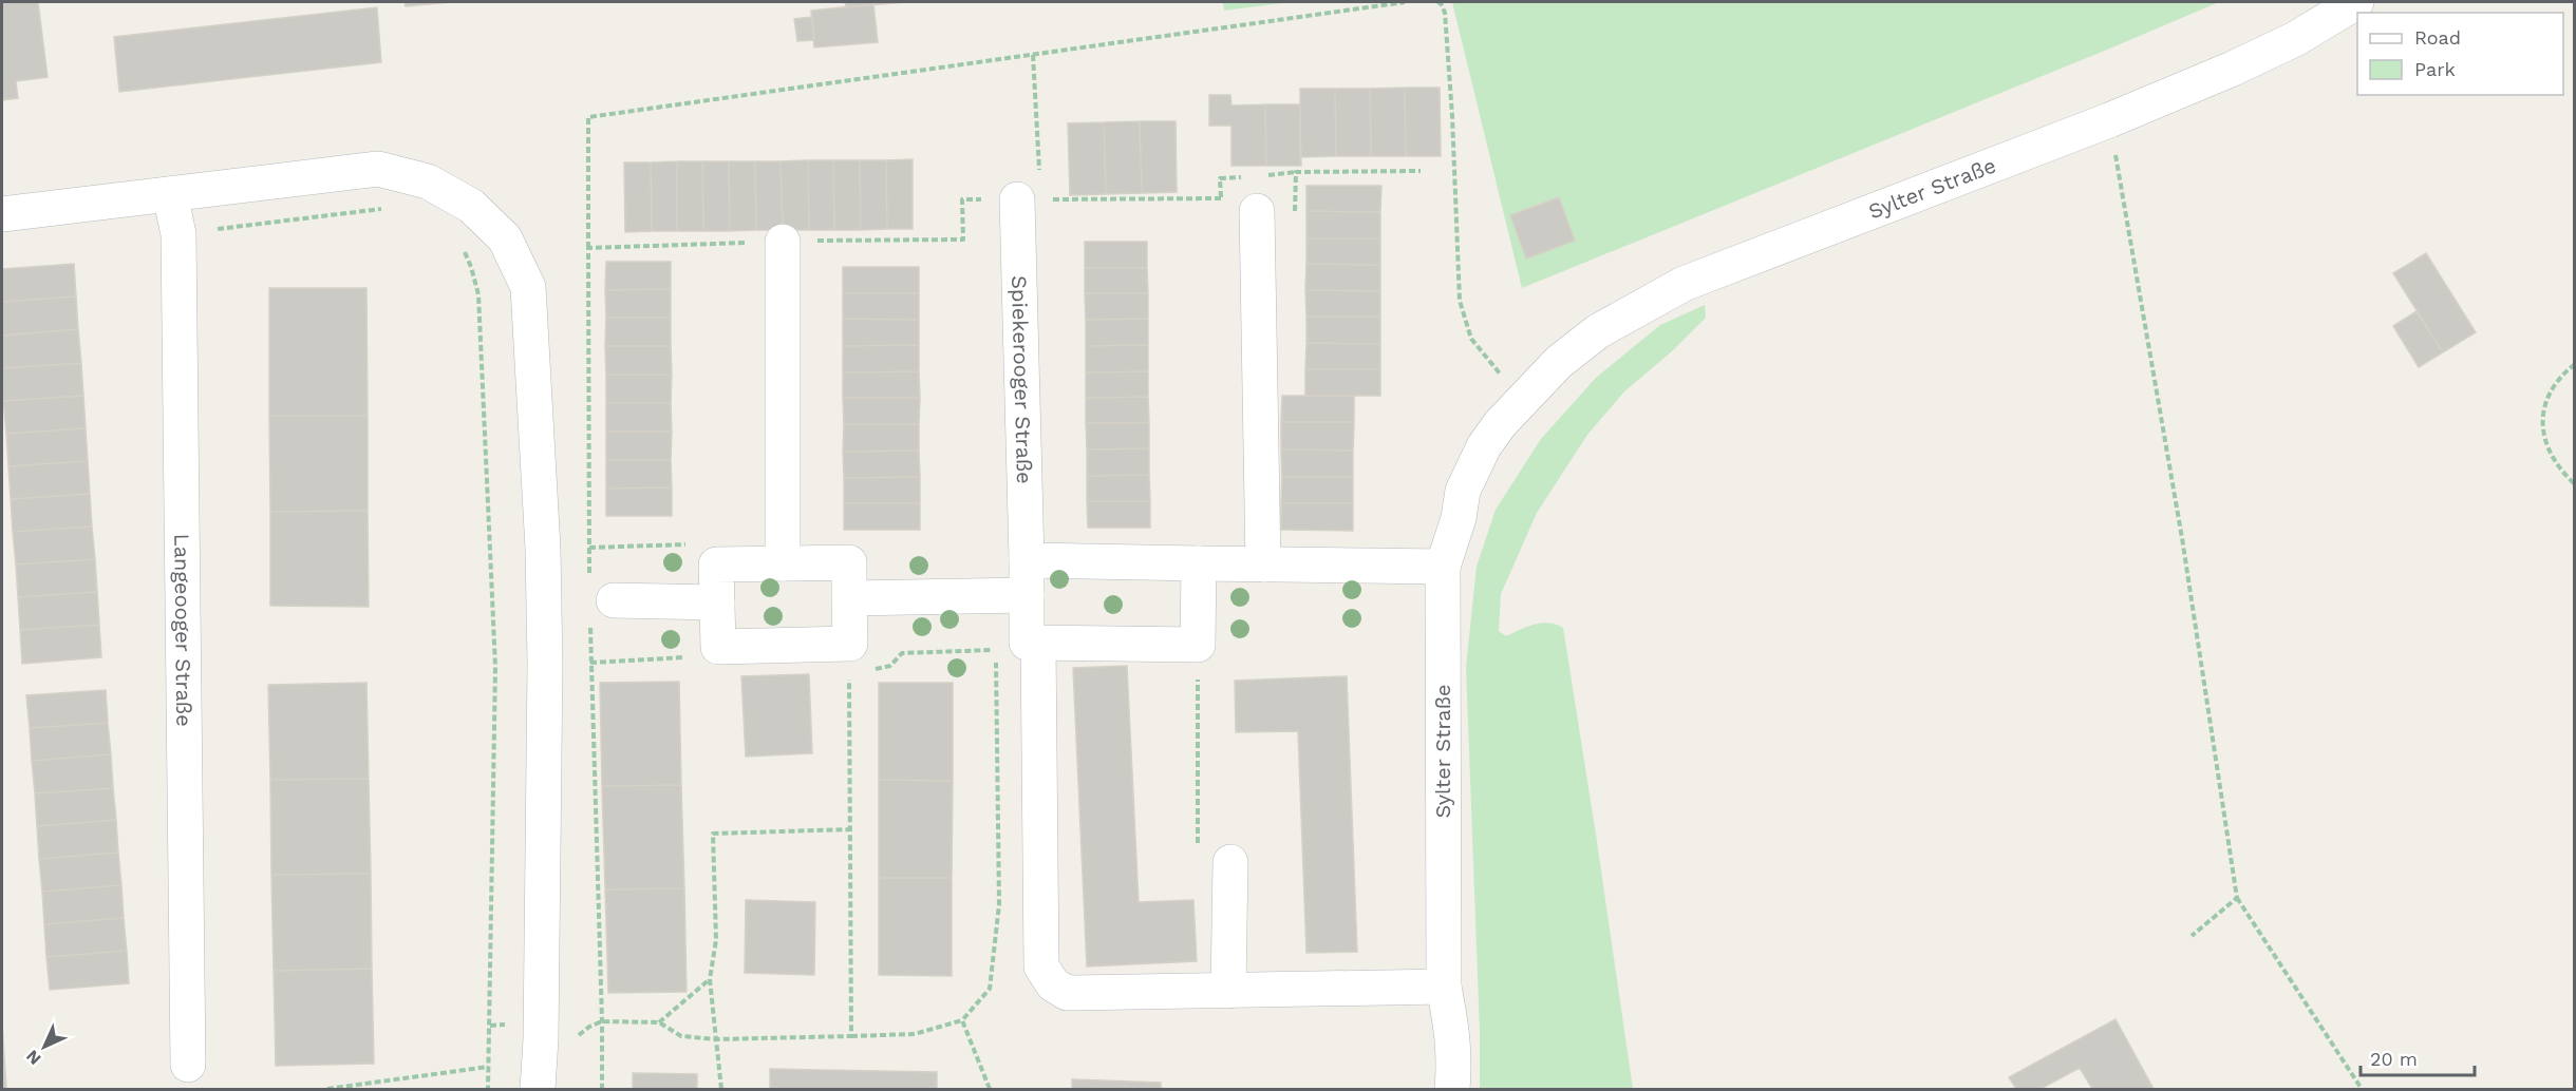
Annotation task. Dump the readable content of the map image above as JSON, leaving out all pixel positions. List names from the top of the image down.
{
  "streets": {
    "street": ["Sylter Straße", "Spiekerooger Straße", "Langeooger Straße"]
  },
  "legend": ["Road", "Park"],
  "scale_bar": "20 m",
  "north": "bottom left"
}
